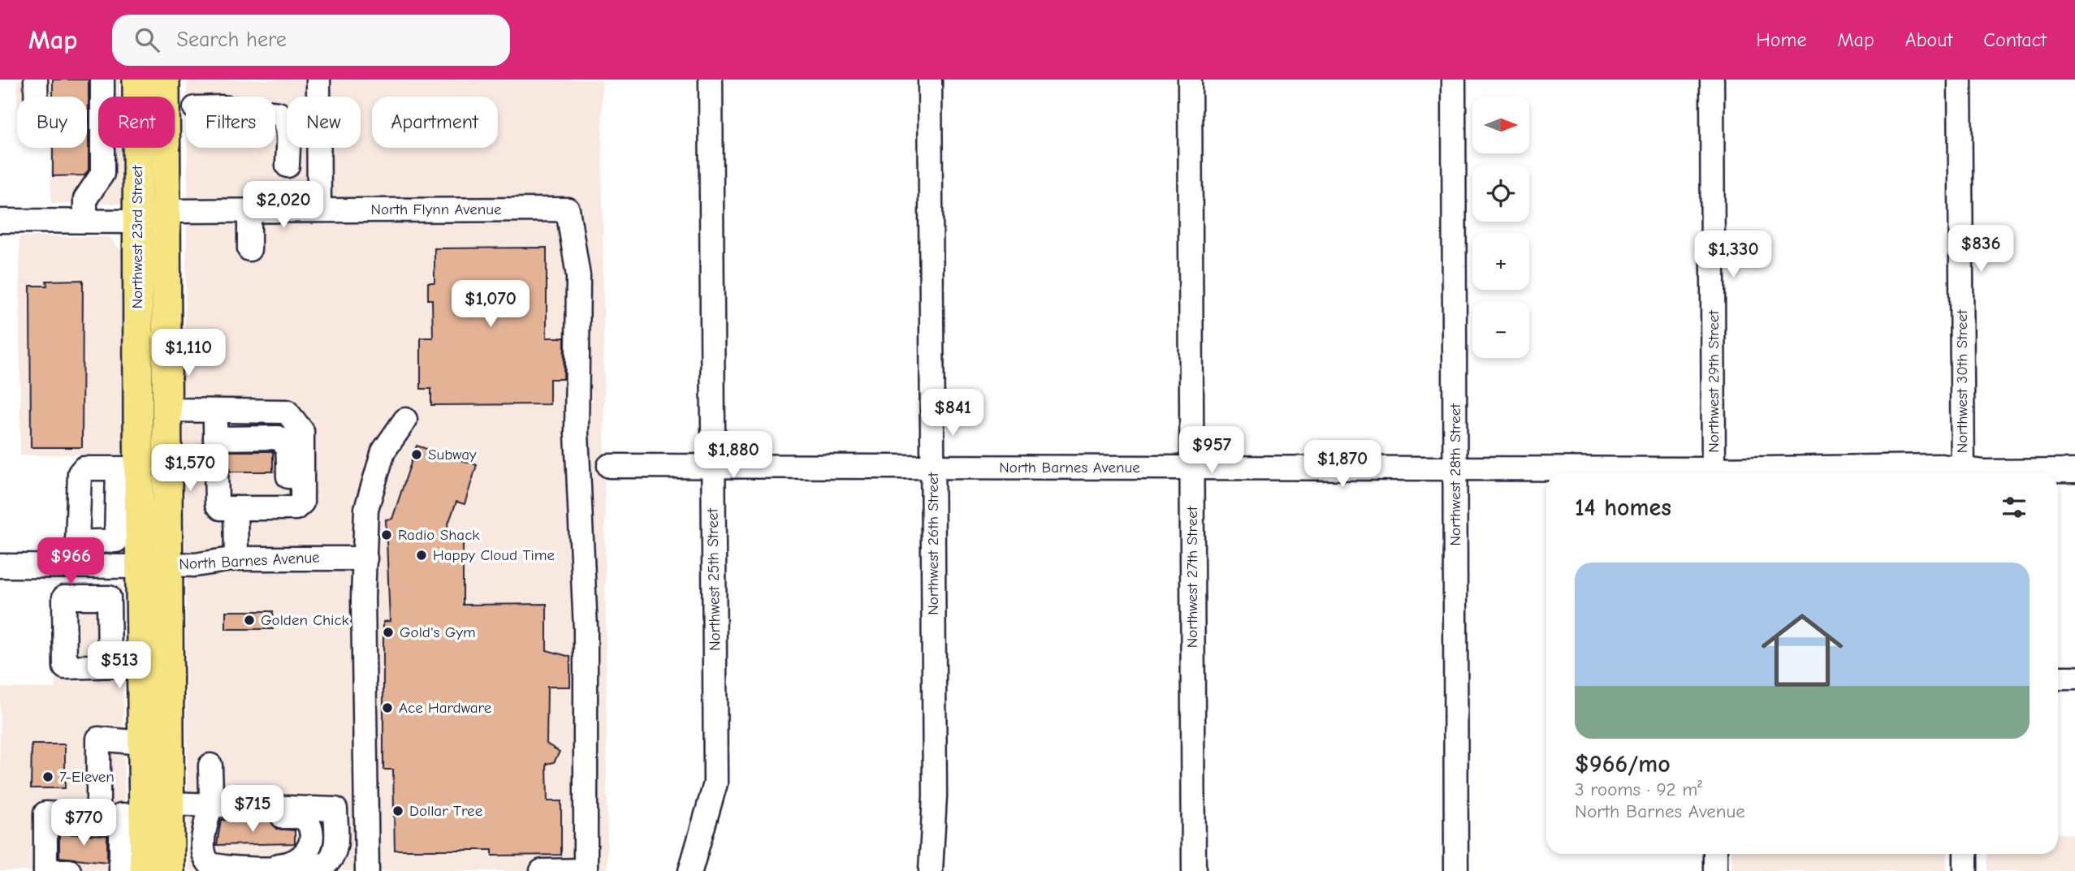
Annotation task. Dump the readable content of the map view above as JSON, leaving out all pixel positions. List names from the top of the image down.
{
  "streets": {
    "main road": ["Northwest 23rd Street"],
    "street": [
      "North Flynn Avenue",
      "Northwest 29th Street",
      "Northwest 30th Street",
      "North Barnes Avenue",
      "Northwest 28th Street",
      "Northwest 26th Street",
      "Northwest 27th Street",
      "Northwest 25th Street"
    ]
  },
  "crossings": [
    ["North Flynn Avenue", "Northwest 23rd Street"],
    ["Northwest 23rd Street", "North Barnes Avenue"],
    ["Northwest 30th Street", "North Barnes Avenue"],
    ["North Barnes Avenue", "Northwest 28th Street"],
    ["North Barnes Avenue", "Northwest 26th Street"],
    ["North Barnes Avenue", "Northwest 27th Street"],
    ["North Barnes Avenue", "Northwest 25th Street"]
  ],
  "places": [
    "Subway",
    "Radio Shack",
    "Happy Cloud Time",
    "Golden Chick",
    "Gold's Gym",
    "Ace Hardware",
    "7-Eleven",
    "Dollar Tree"
  ],
  "north": "right",
  "page": {
    "header": "Map",
    "search": "Search here",
    "nav": [
      "Home",
      "Map",
      "About",
      "Contact"
    ],
    "map_buttons": ["+", "−"],
    "chip": [
      "Buy",
      "Rent",
      "Filters",
      "New",
      "Apartment"
    ],
    "price": [
      "$2,020",
      "$836",
      "$1,330",
      "$1,070",
      "$1,110",
      "$841",
      "$957",
      "$1,880",
      "$1,870",
      "$1,570",
      "$966",
      "$513",
      "$715",
      "$770"
    ],
    "heading": "14 homes",
    "list": [
      {
        "name": "$966/mo",
        "note": "3 rooms · 92 m² · North Barnes Avenue"
      }
    ]
  }
}
